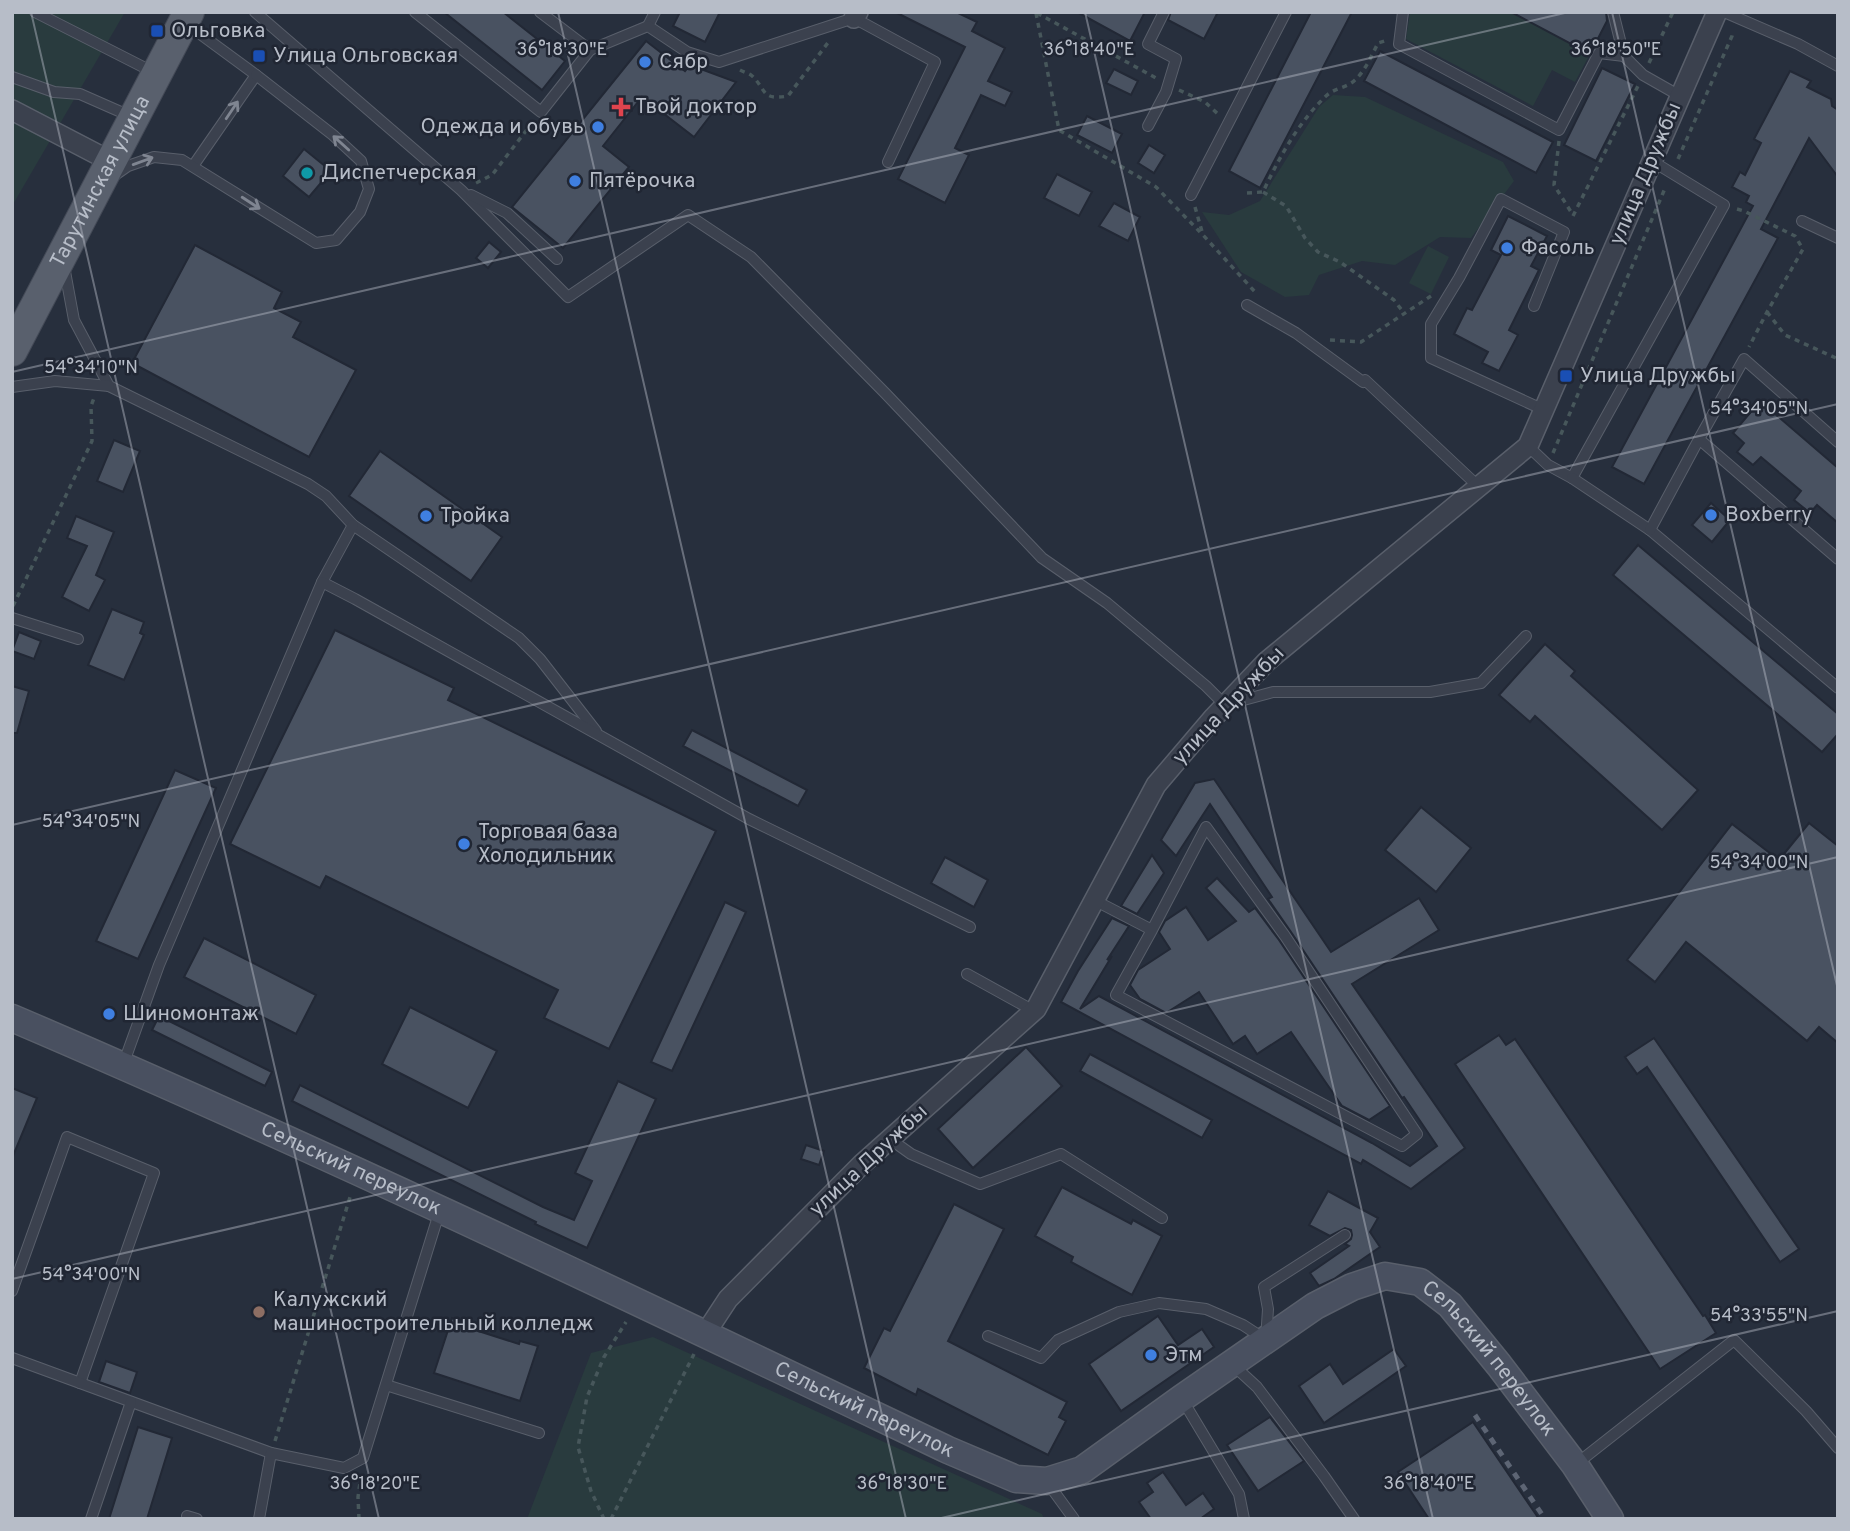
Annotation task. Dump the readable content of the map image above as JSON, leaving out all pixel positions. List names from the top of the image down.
{
  "streets": {
    "main road": ["Тарутинская улица"],
    "street": ["улица Дружбы", "Сельский переулок"]
  },
  "crossings": [
    ["улица Дружбы", "Сельский переулок"]
  ],
  "places": {
    "transit": ["Ольговка", "Улица Ольговская", "Улица Дружбы"],
    "other": [
      "Сябр",
      "Одежда и обувь",
      "Диспетчерская",
      "Пятёрочка",
      "Фасоль",
      "Boxberry",
      "Тройка",
      "Торговая база Холодильник",
      "Шиномонтаж",
      "Калужский машиностроительный колледж",
      "Этм"
    ],
    "health": ["Твой доктор"]
  },
  "coordinates": [
    "36°18'30\"E",
    "36°18'40\"E",
    "36°18'50\"E",
    "54°34'10\"N",
    "54°34'05\"N",
    "54°34'00\"N",
    "54°33'55\"N",
    "36°18'20\"E"
  ]
}
